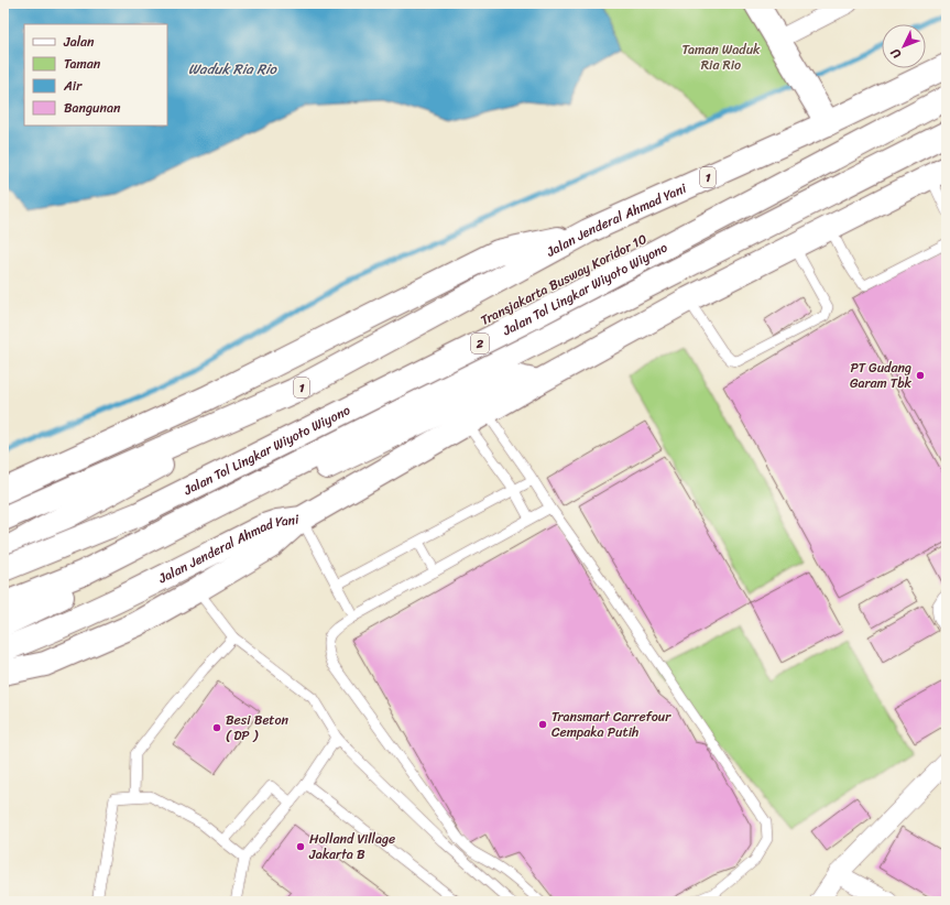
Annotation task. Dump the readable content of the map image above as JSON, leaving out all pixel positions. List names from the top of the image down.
{
  "streets": {
    "main road": [
      "1",
      "Jalan Jenderal Ahmad Yani",
      "Jalan Tol Lingkar Wiyoto Wiyono",
      "2"
    ],
    "lane": ["Transjakarta Busway Koridor 10"]
  },
  "crossings": [
    ["Transjakarta Busway Koridor 10", "Jalan Tol Lingkar Wiyoto Wiyono"]
  ],
  "water": ["Waduk Ria Rio"],
  "parks": ["Taman Waduk Ria Rio"],
  "places": [
    "PT Gudang Garam Tbk",
    "Transmart Carrefour Cempaka Putih",
    "Besi Beton ( DP )",
    "Holland Village Jakarta B"
  ],
  "legend": [
    "Jalan",
    "Taman",
    "Air",
    "Bangunan"
  ],
  "north": "bottom left"
}
